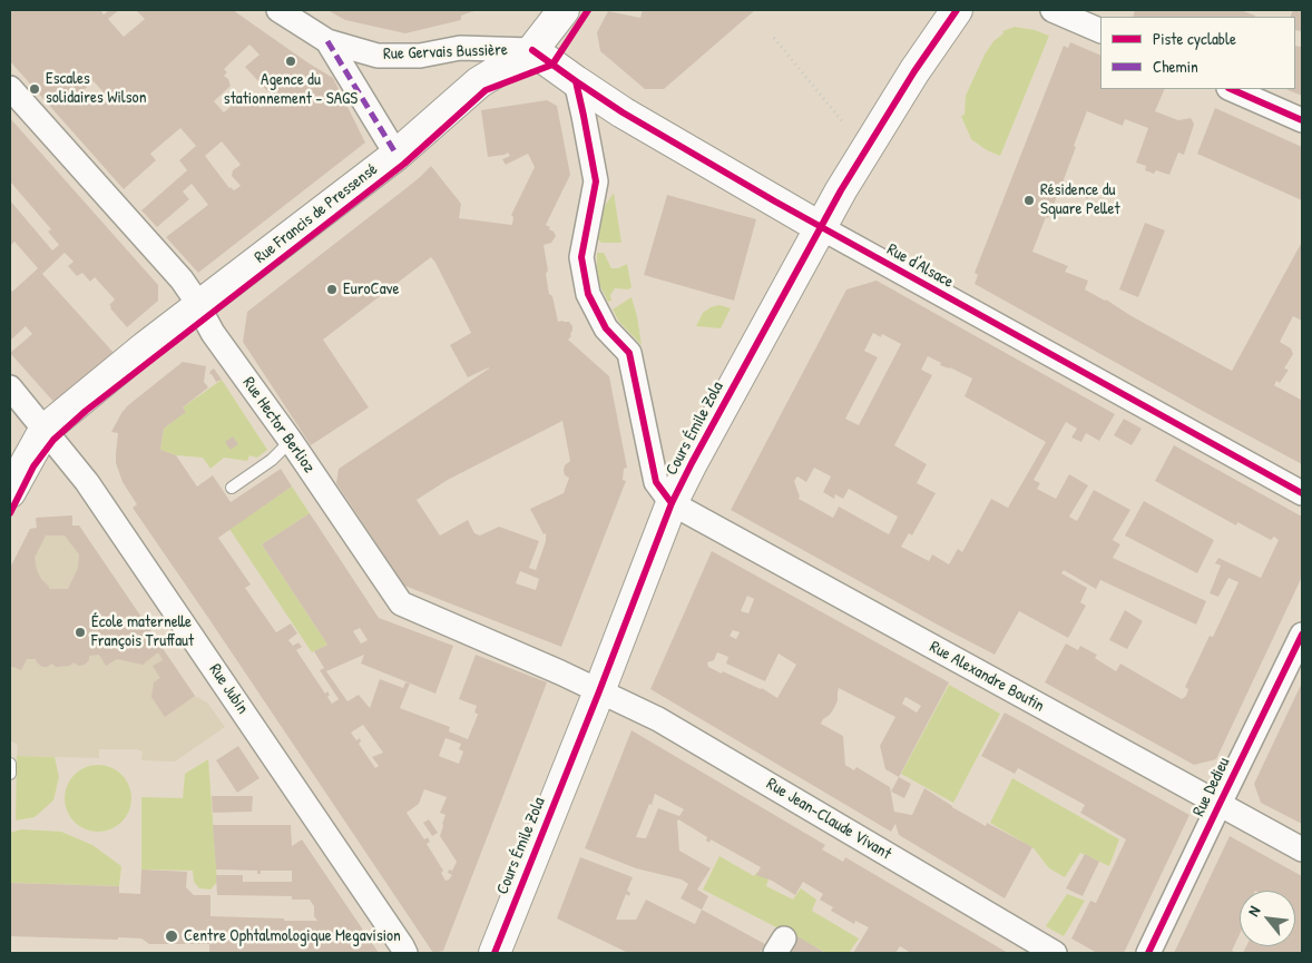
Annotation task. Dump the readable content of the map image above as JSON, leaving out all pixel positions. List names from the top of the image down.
{
  "streets": {
    "street": [
      "Rue Gervais Bussière",
      "Rue Francis de Pressensé",
      "Rue d'Alsace",
      "Rue Hector Berlioz",
      "Cours Émile Zola",
      "Rue Alexandre Boutin",
      "Rue Jubin",
      "Rue Dedieu",
      "Rue Jean-Claude Vivant"
    ]
  },
  "crossings": [
    ["Rue Gervais Bussière", "Rue Francis de Pressensé"],
    ["Rue Gervais Bussière", "Rue d'Alsace"],
    ["Rue Francis de Pressensé", "Rue d'Alsace"],
    ["Rue Francis de Pressensé", "Rue Hector Berlioz"],
    ["Rue Francis de Pressensé", "Rue Jubin"],
    ["Rue d'Alsace", "Cours Émile Zola"],
    ["Rue Hector Berlioz", "Cours Émile Zola"],
    ["Rue Hector Berlioz", "Rue Jean-Claude Vivant"],
    ["Cours Émile Zola", "Rue Alexandre Boutin"],
    ["Cours Émile Zola", "Rue Jean-Claude Vivant"],
    ["Rue Alexandre Boutin", "Rue Dedieu"]
  ],
  "places": [
    "Agence du stationnement - SAGS",
    "Escales solidaires Wilson",
    "Résidence du Square Pellet",
    "EuroCave",
    "École maternelle François Truffaut",
    "Centre Ophtalmologique Megavision"
  ],
  "legend": ["Piste cyclable", "Chemin"],
  "north": "top left"
}
